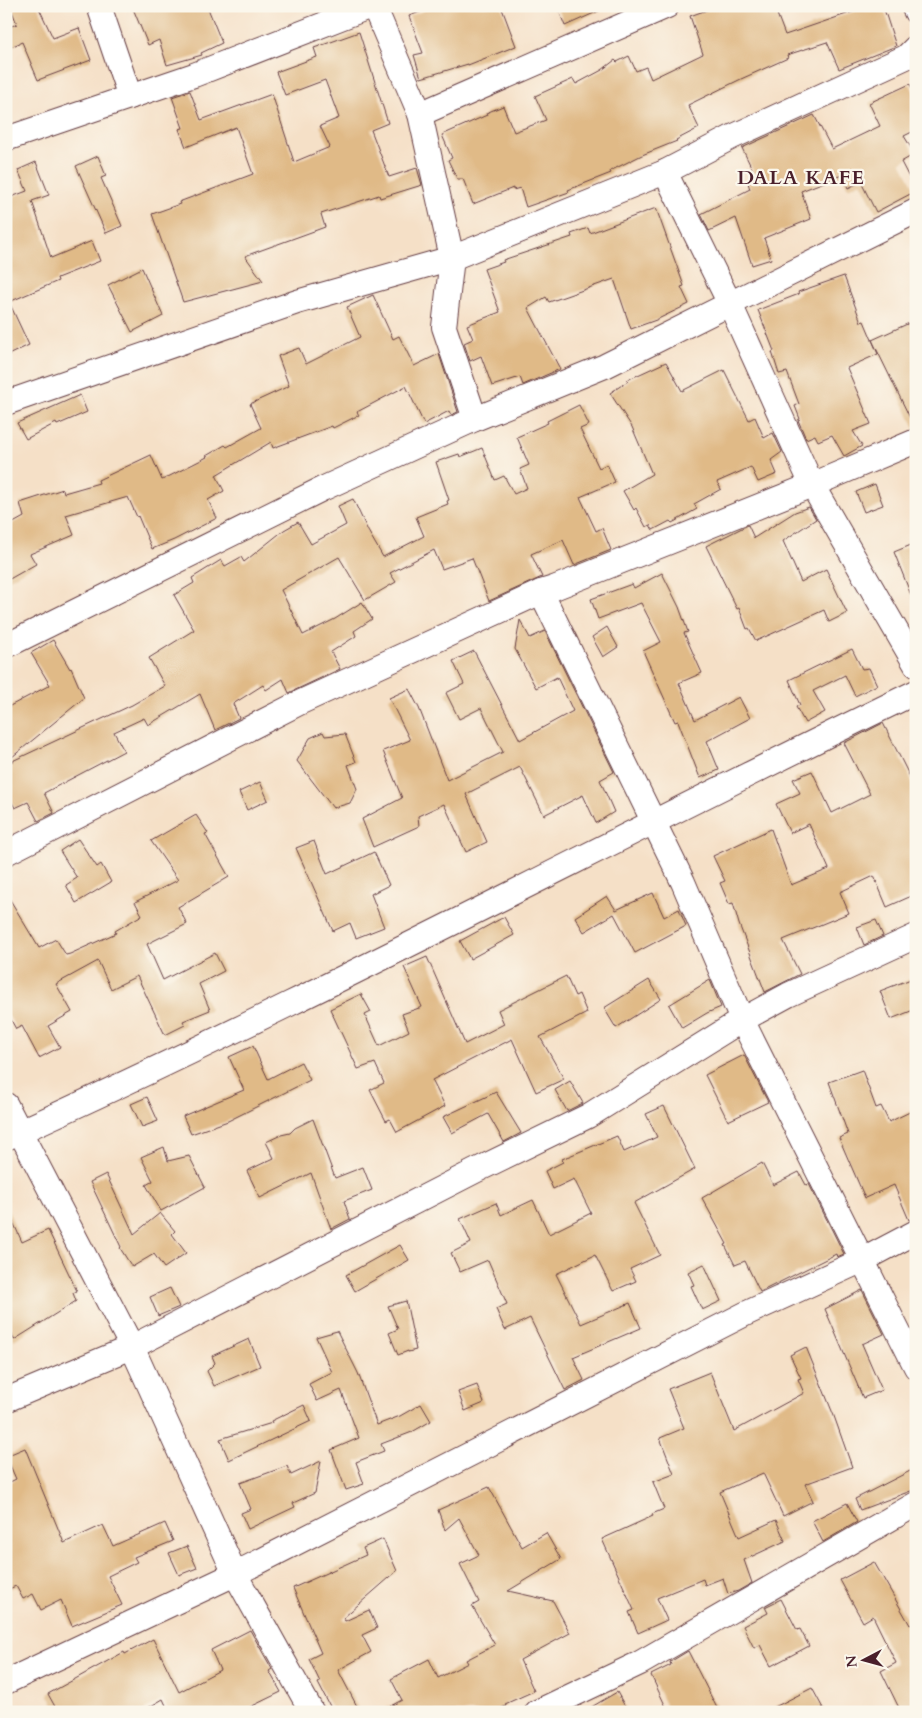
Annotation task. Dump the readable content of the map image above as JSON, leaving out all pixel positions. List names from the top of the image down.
{
  "districts": ["DALA KAFE"],
  "north": "left"
}
